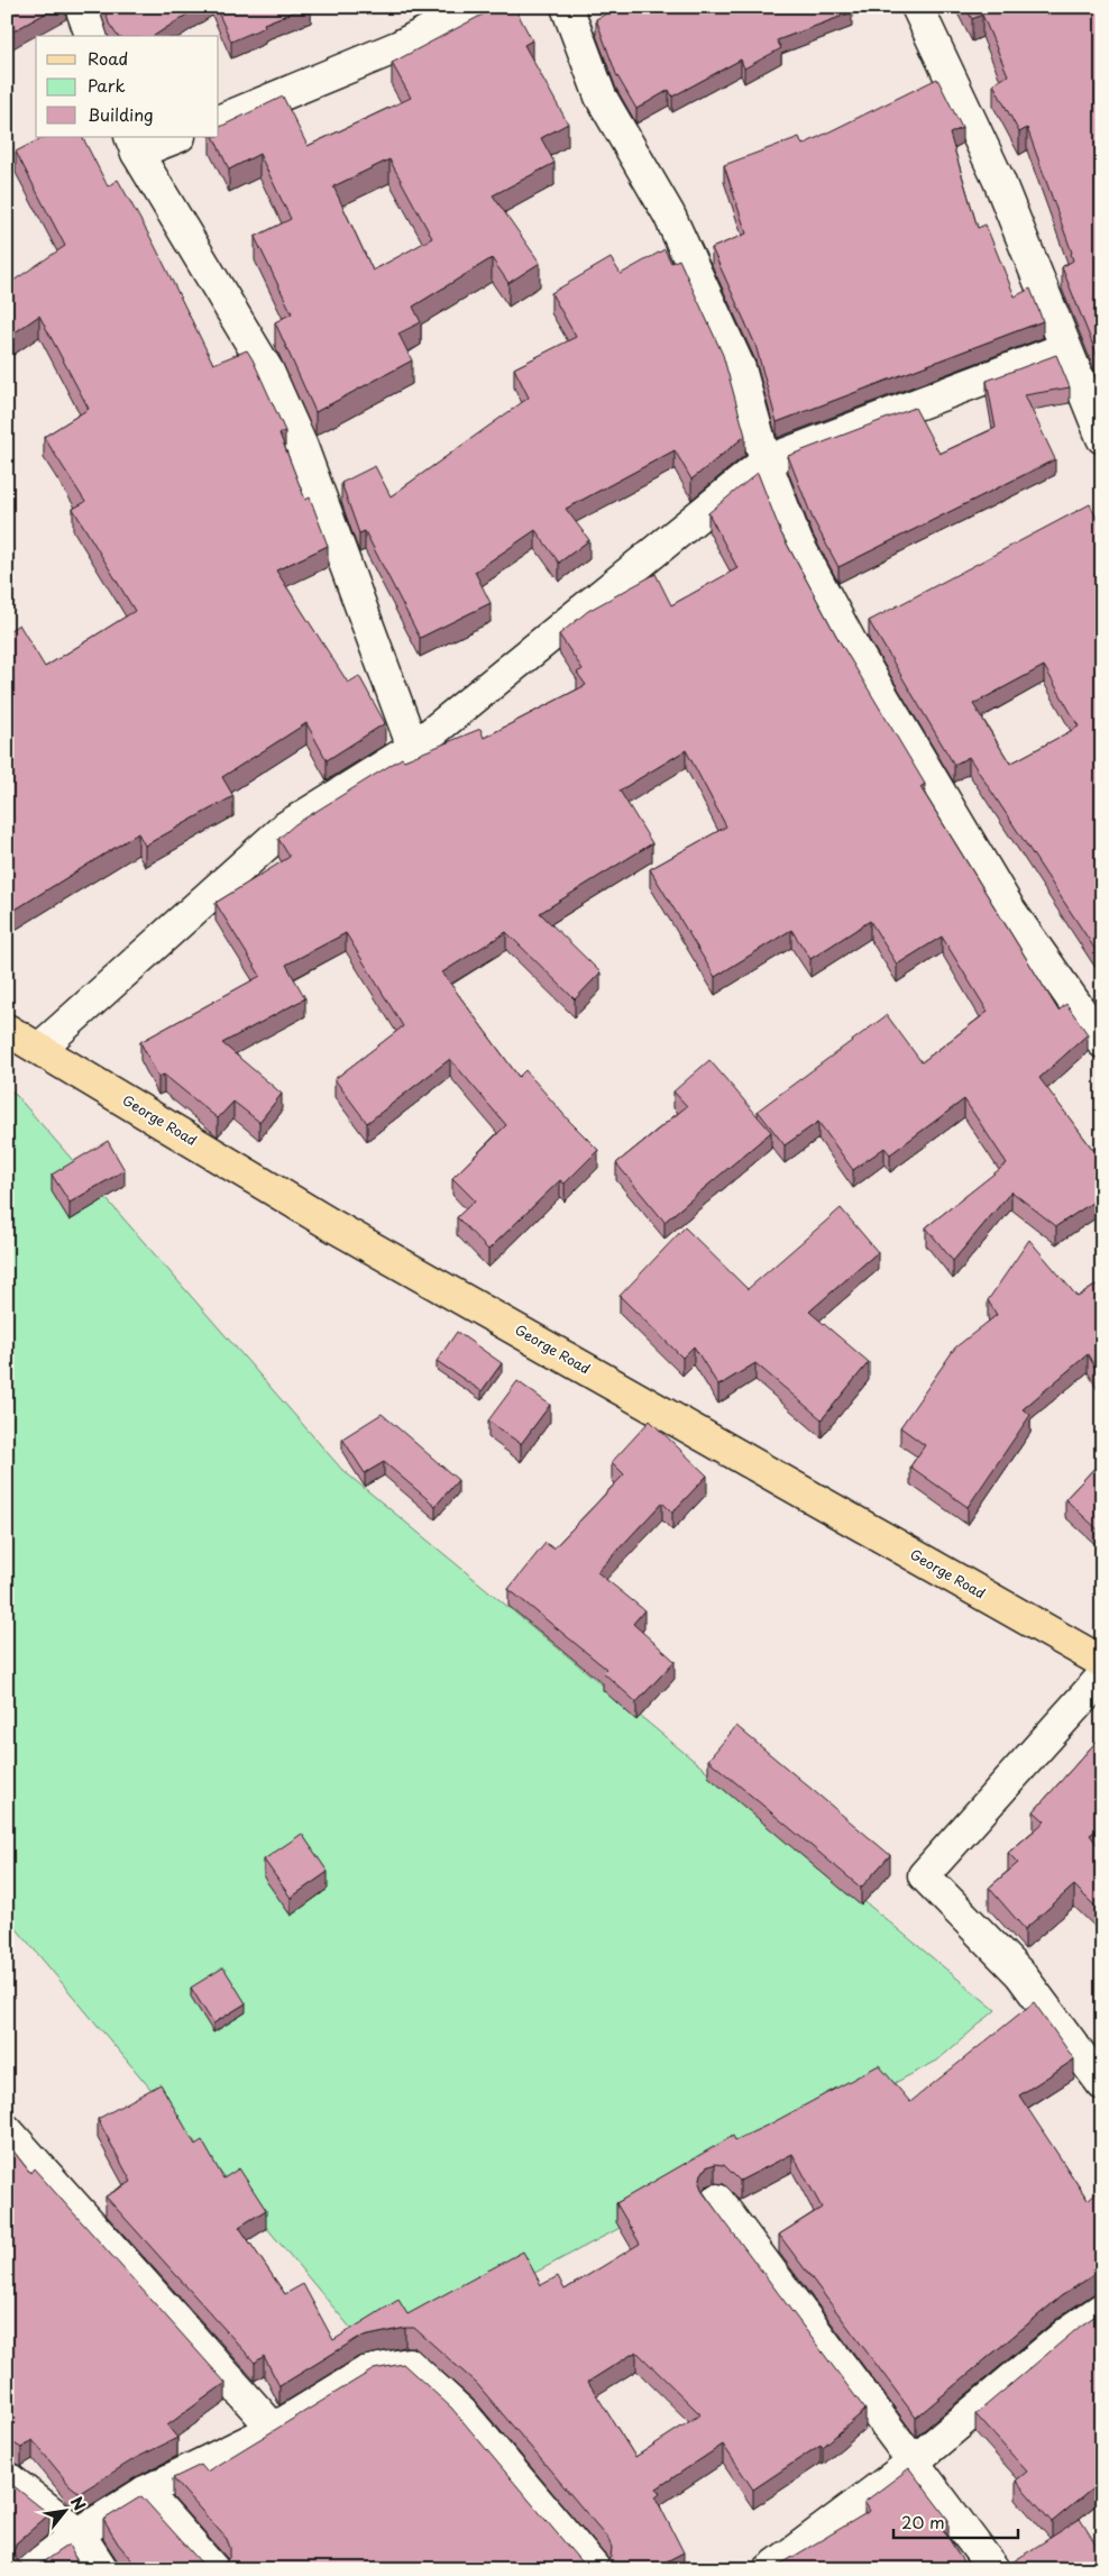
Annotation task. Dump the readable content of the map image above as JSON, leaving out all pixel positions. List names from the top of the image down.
{
  "streets": {
    "main road": ["George Road"]
  },
  "legend": ["Road", "Park", "Building"],
  "scale_bar": "20 m",
  "north": "top right"
}
